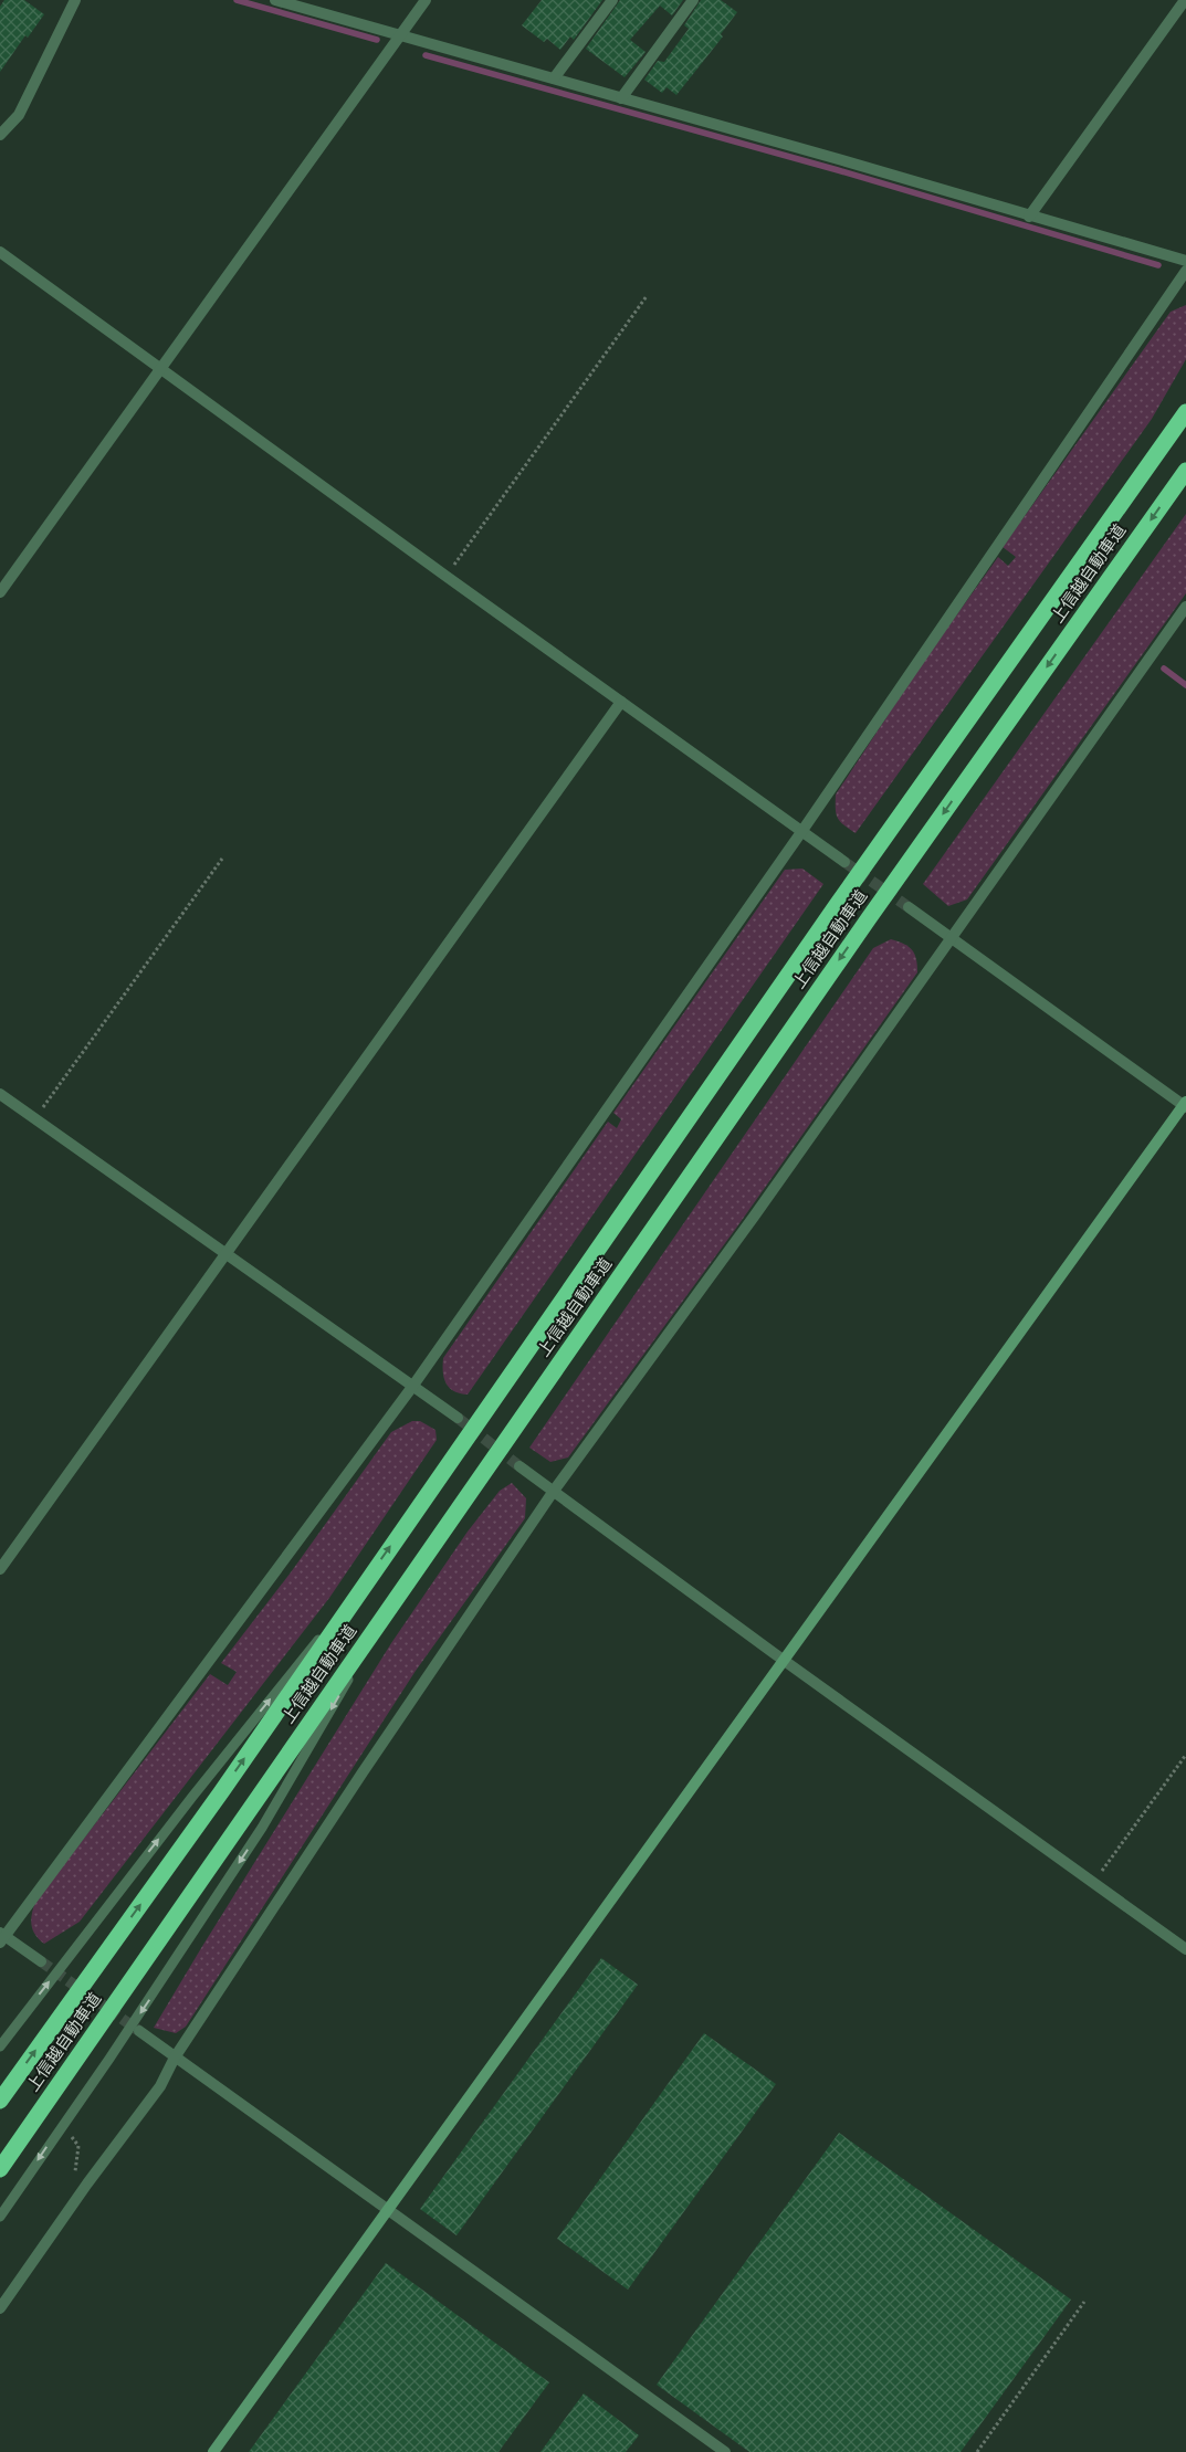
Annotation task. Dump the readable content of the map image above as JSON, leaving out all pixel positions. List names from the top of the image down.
{
  "streets": {
    "highway": ["上信越自動車道"]
  }
}
